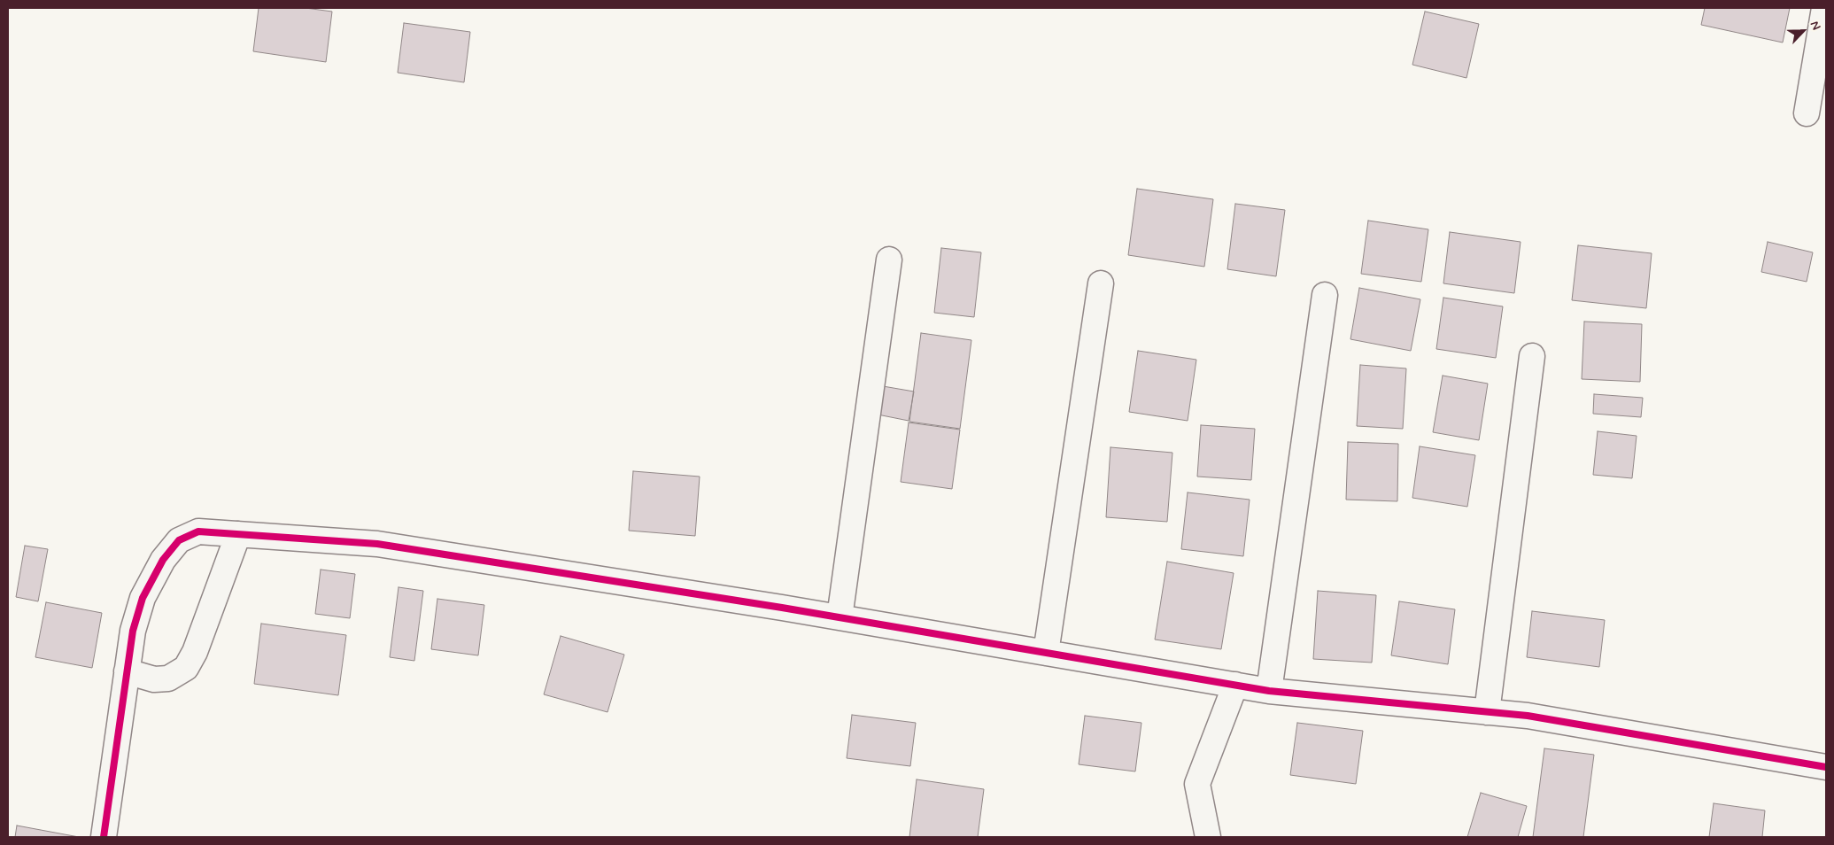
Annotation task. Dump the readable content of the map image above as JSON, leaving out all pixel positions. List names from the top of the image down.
{
  "north": "top right"
}
